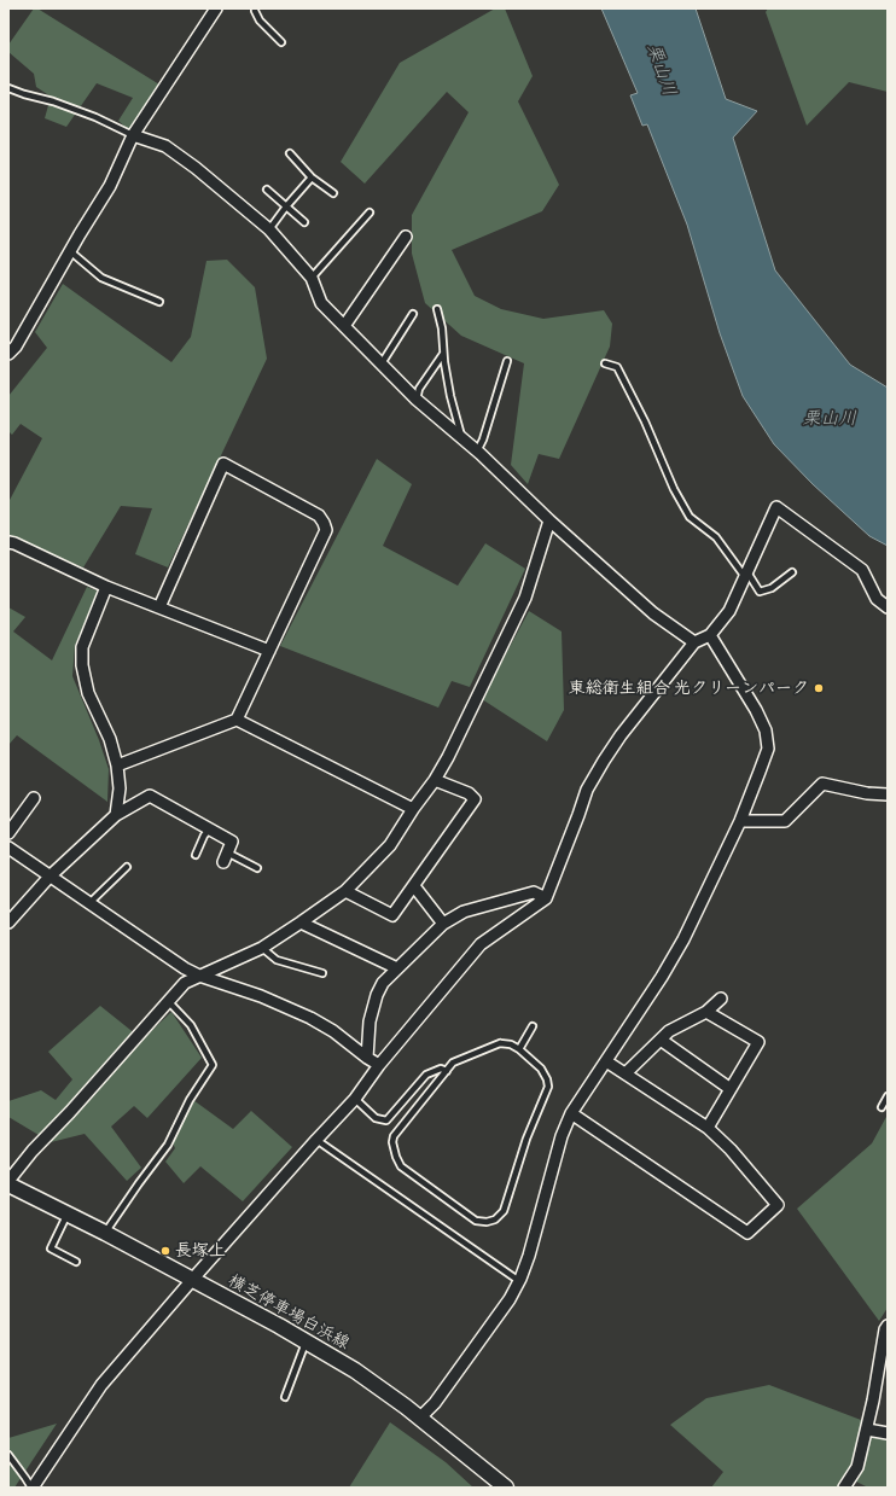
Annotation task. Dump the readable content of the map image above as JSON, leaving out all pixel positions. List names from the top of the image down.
{
  "streets": {
    "main road": ["横芝停車場白浜線"]
  },
  "water": ["栗山川"],
  "places": ["東総衛生組合 光クリーンパーク", "長塚上"]
}
